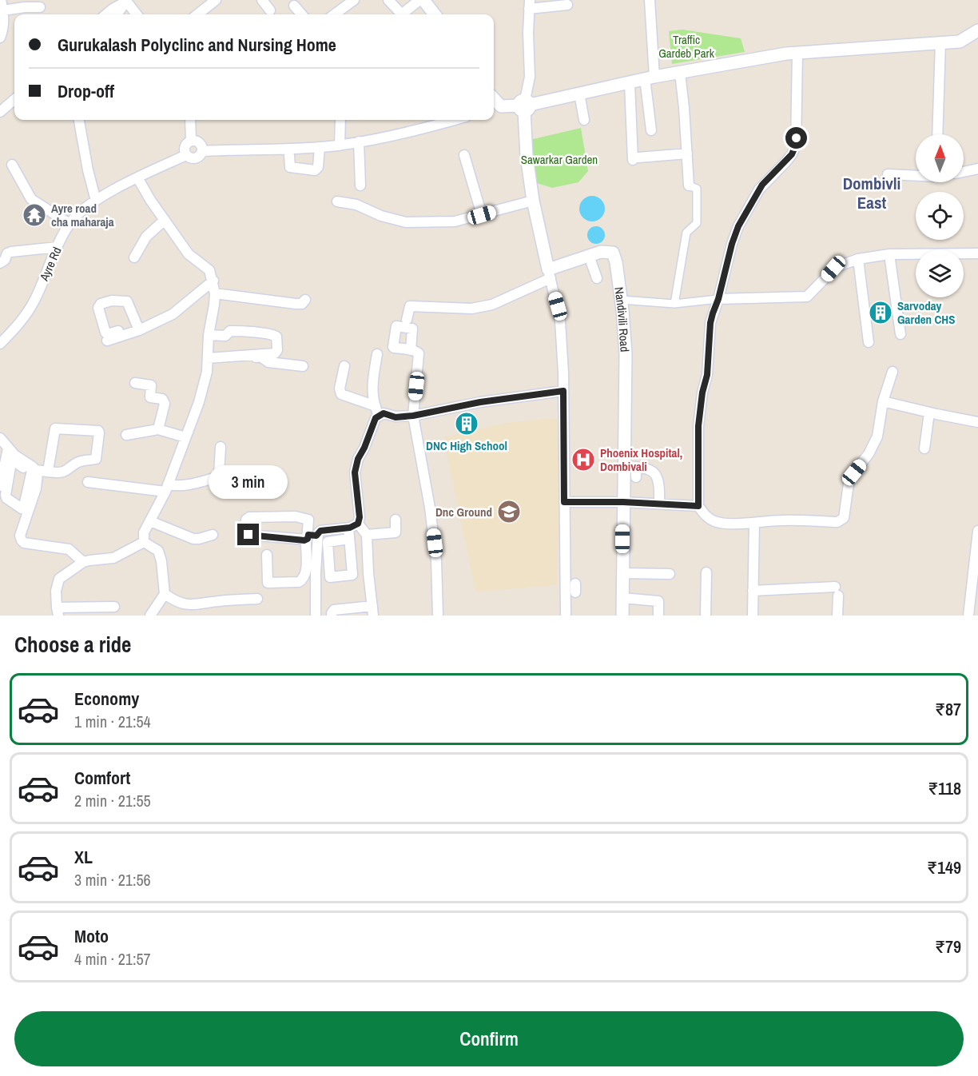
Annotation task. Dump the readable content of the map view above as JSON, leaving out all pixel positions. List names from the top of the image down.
{
  "streets": {
    "street": ["Ayre Rd", "Nandivili Road"]
  },
  "districts": ["Dombivli East"],
  "parks": ["Traffic Gardeb Park", "Sawarkar Garden"],
  "places": {
    "temple": ["Ayre road cha maharaja"],
    "building": ["Sarvoday Garden CHS", "DNC High School"],
    "hospital": ["Phoenix Hospital, Dombivali"],
    "school or university": ["Dnc Ground"]
  },
  "north": "top",
  "page": {
    "banner": ["Gurukalash Polyclinc and Nursing Home", "Drop-off"],
    "bubble": "3 min",
    "heading": "Choose a ride",
    "list": [
      {
        "name": "Economy",
        "note": "1 min · 21:54",
        "value": "₹87"
      },
      {
        "name": "Comfort",
        "note": "2 min · 21:55",
        "value": "₹118"
      },
      {
        "name": "XL",
        "note": "3 min · 21:56",
        "value": "₹149"
      },
      {
        "name": "Moto",
        "note": "4 min · 21:57",
        "value": "₹79"
      }
    ],
    "buttons": "Confirm"
  }
}
